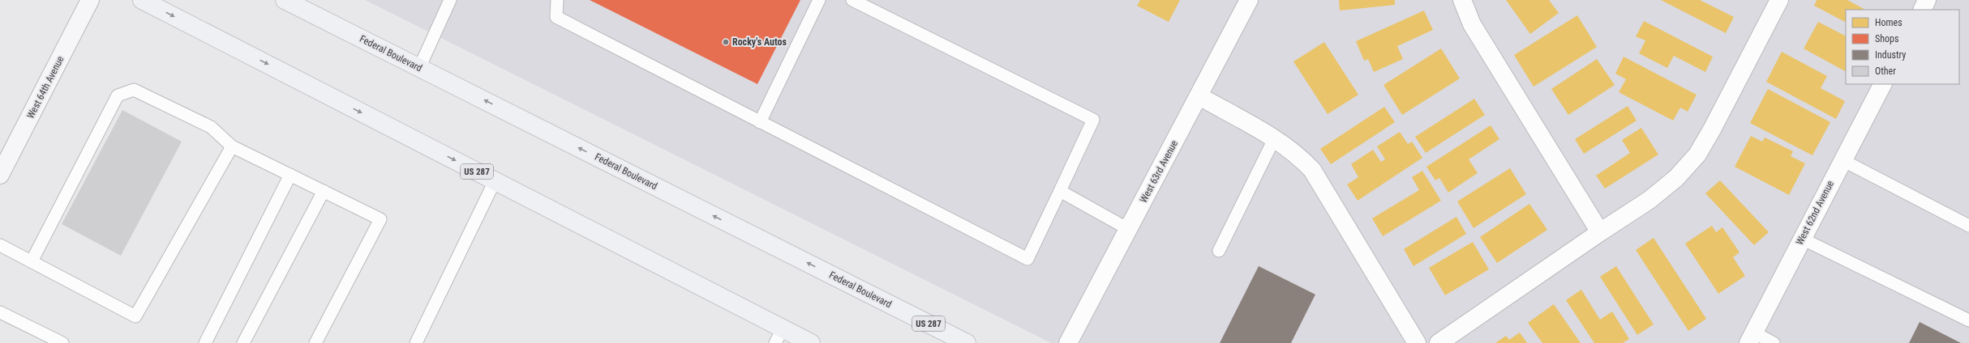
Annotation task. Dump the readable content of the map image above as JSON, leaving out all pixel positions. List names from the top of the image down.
{
  "streets": {
    "main road": ["Federal Boulevard", "US 287"],
    "street": ["West 64th Avenue", "West 63rd Avenue", "West 62nd Avenue"]
  },
  "places": ["Rocky's Autos"],
  "legend": [
    "Homes",
    "Shops",
    "Industry",
    "Other"
  ]
}
